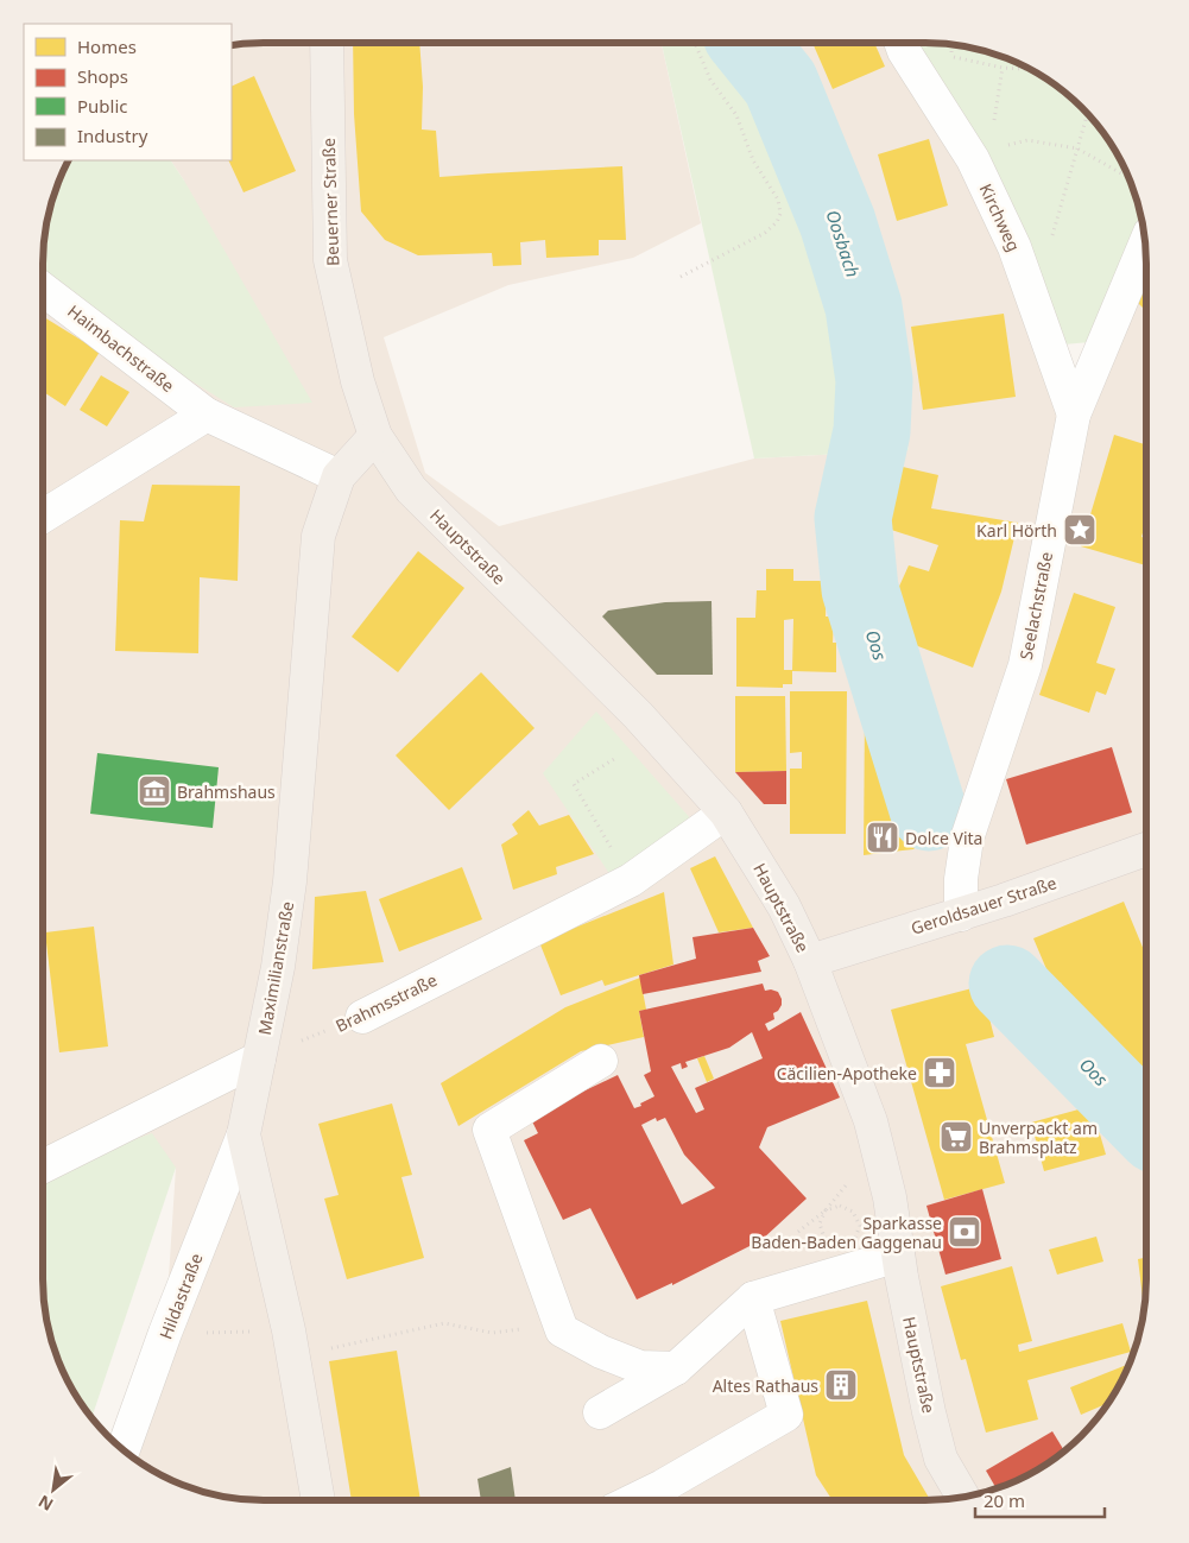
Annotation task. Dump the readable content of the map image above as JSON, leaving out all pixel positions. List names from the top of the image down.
{
  "streets": {
    "main road": [
      "Beuerner Straße",
      "Hauptstraße",
      "Geroldsauer Straße",
      "Maximilianstraße"
    ],
    "street": [
      "Kirchweg",
      "Haimbachstraße",
      "Seelachstraße",
      "Brahmsstraße",
      "Hildastraße"
    ]
  },
  "crossings": [
    ["Beuerner Straße", "Hauptstraße"],
    ["Beuerner Straße", "Maximilianstraße"],
    ["Kirchweg", "Seelachstraße"],
    ["Haimbachstraße", "Maximilianstraße"],
    ["Hauptstraße", "Geroldsauer Straße"],
    ["Hauptstraße", "Maximilianstraße"],
    ["Hauptstraße", "Brahmsstraße"],
    ["Seelachstraße", "Geroldsauer Straße"],
    ["Maximilianstraße", "Brahmsstraße"],
    ["Maximilianstraße", "Hildastraße"]
  ],
  "water": ["Oosbach", "Oos"],
  "places": {
    "place": ["Karl Hörth"],
    "museum": ["Brahmshaus"],
    "restaurant": ["Dolce Vita"],
    "pharmacy": ["Cäcilien-Apotheke"],
    "supermarket": ["Unverpackt am Brahmsplatz"],
    "bank": ["Sparkasse Baden-Baden Gaggenau"],
    "building": ["Altes Rathaus"]
  },
  "legend": [
    "Homes",
    "Shops",
    "Public",
    "Industry"
  ],
  "scale_bar": "20 m",
  "north": "bottom left"
}
